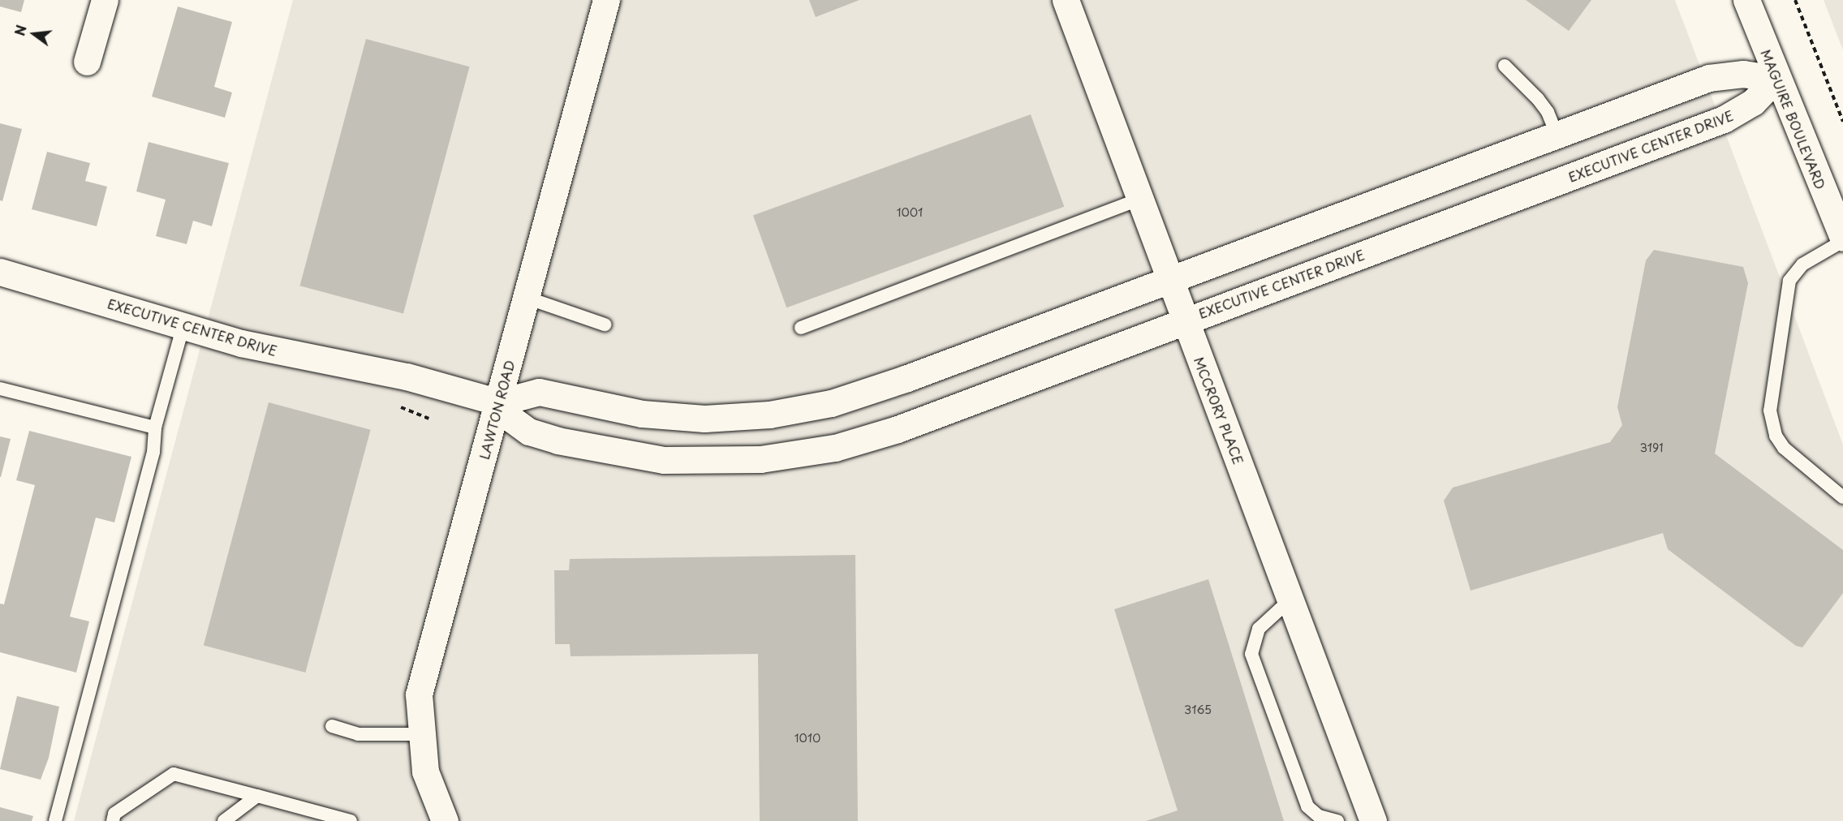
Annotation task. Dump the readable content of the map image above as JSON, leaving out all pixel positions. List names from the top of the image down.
{
  "streets": {
    "street": [
      "MAGUIRE BOULEVARD",
      "EXECUTIVE CENTER DRIVE",
      "LAWTON ROAD",
      "MCCRORY PLACE"
    ]
  },
  "crossings": [
    ["MAGUIRE BOULEVARD", "EXECUTIVE CENTER DRIVE"],
    ["EXECUTIVE CENTER DRIVE", "LAWTON ROAD"],
    ["EXECUTIVE CENTER DRIVE", "MCCRORY PLACE"]
  ],
  "house_numbers": [
    "1001",
    "3191",
    "3165",
    "1010"
  ],
  "north": "left"
}
